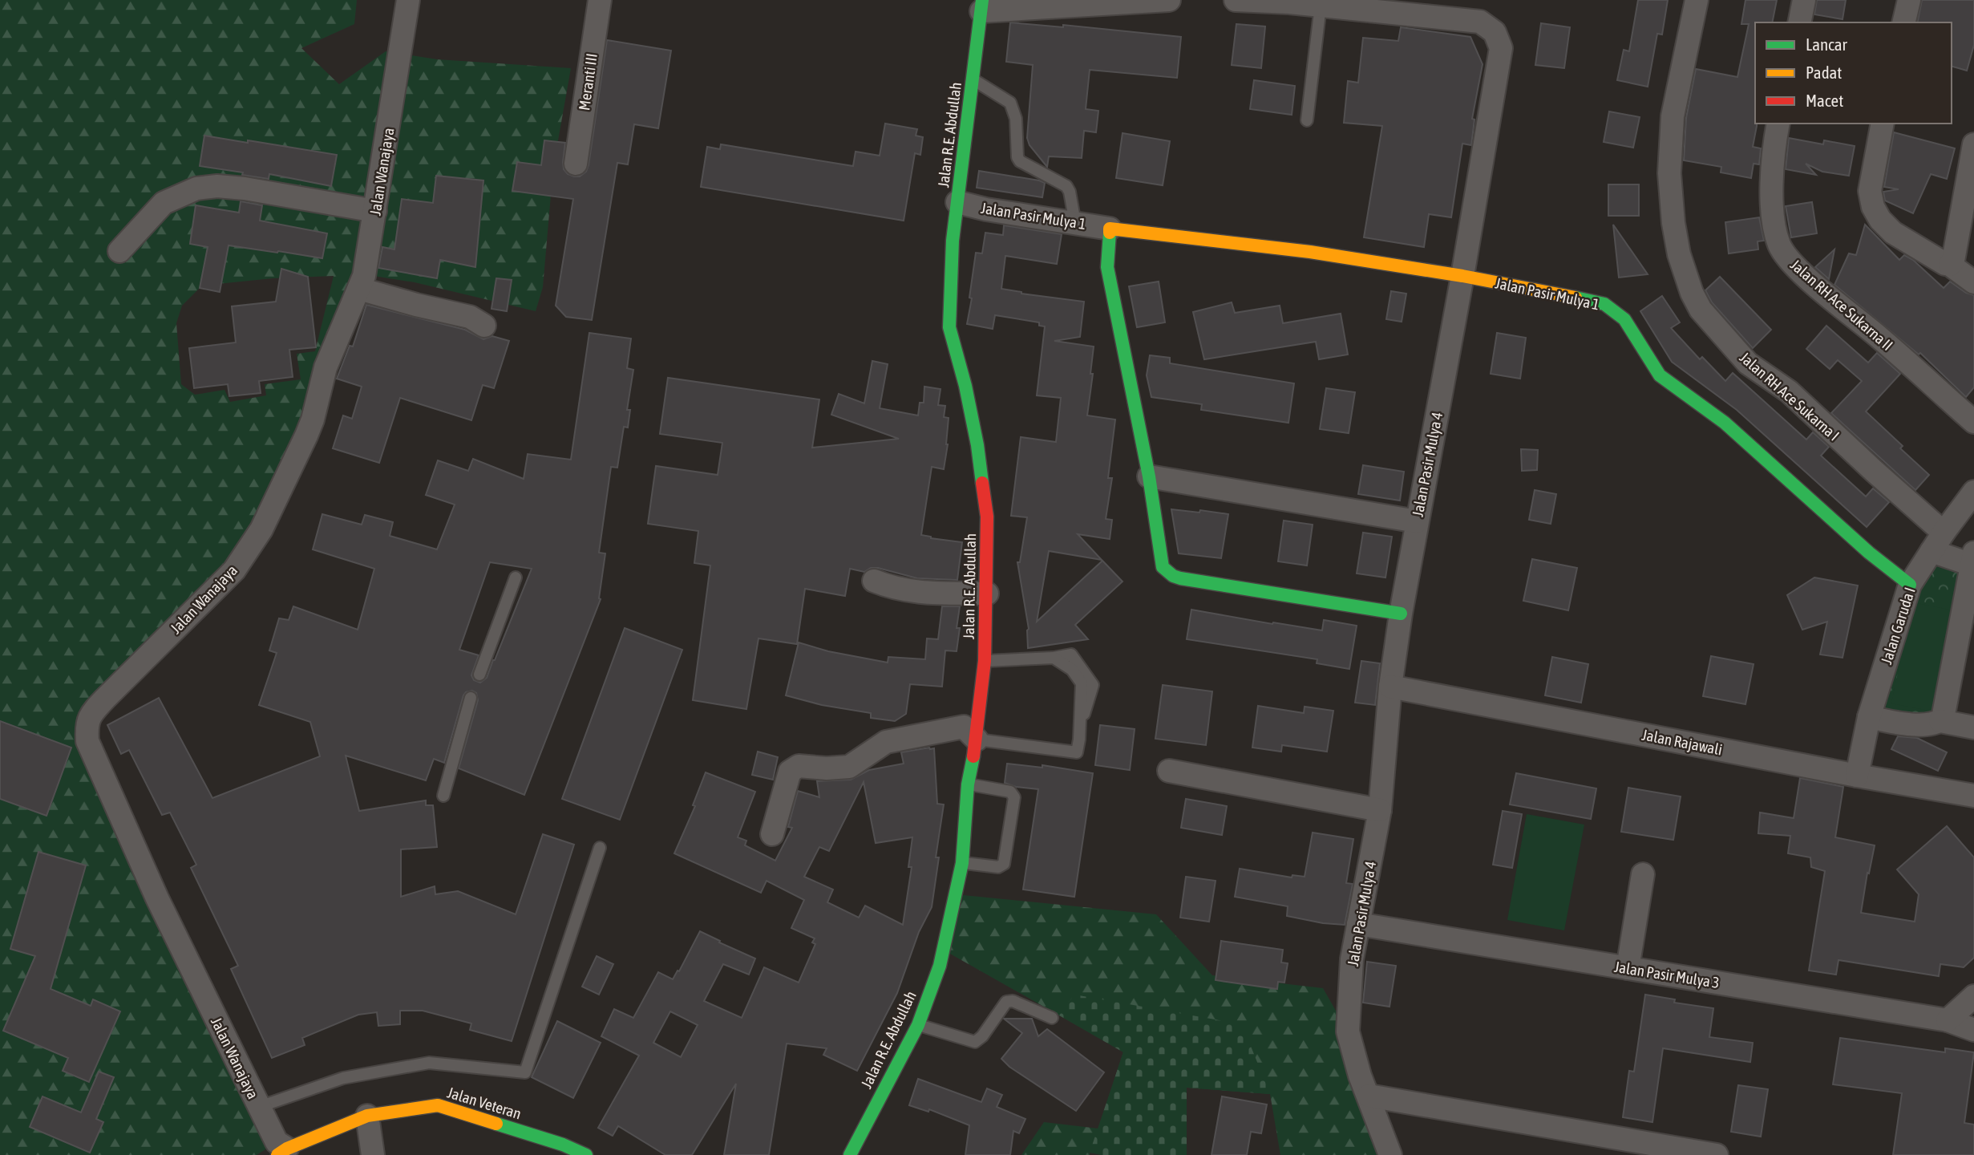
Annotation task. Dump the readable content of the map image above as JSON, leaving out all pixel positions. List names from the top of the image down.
{
  "streets": {
    "main road": ["Jalan R.E. Abdullah", "Jalan Pasir Mulya 1", "Jalan Veteran"],
    "street": [
      "Meranti III",
      "Jalan Wanajaya",
      "Jalan RH Ace Sukarna II",
      "Jalan RH Ace Sukarna I",
      "Jalan Pasir Mulya 4",
      "Jalan Garuda I",
      "Jalan Rajawali",
      "Jalan Pasir Mulya 3"
    ]
  },
  "crossings": [
    ["Jalan R.E. Abdullah", "Jalan Pasir Mulya 1"],
    ["Jalan Wanajaya", "Jalan Veteran"],
    ["Jalan Pasir Mulya 1", "Jalan Pasir Mulya 4"],
    ["Jalan Pasir Mulya 1", "Jalan Garuda I"],
    ["Jalan RH Ace Sukarna I", "Jalan Garuda I"],
    ["Jalan Pasir Mulya 4", "Jalan Rajawali"],
    ["Jalan Pasir Mulya 4", "Jalan Pasir Mulya 3"],
    ["Jalan Garuda I", "Jalan Rajawali"]
  ],
  "legend": ["Lancar", "Padat", "Macet"]
}
